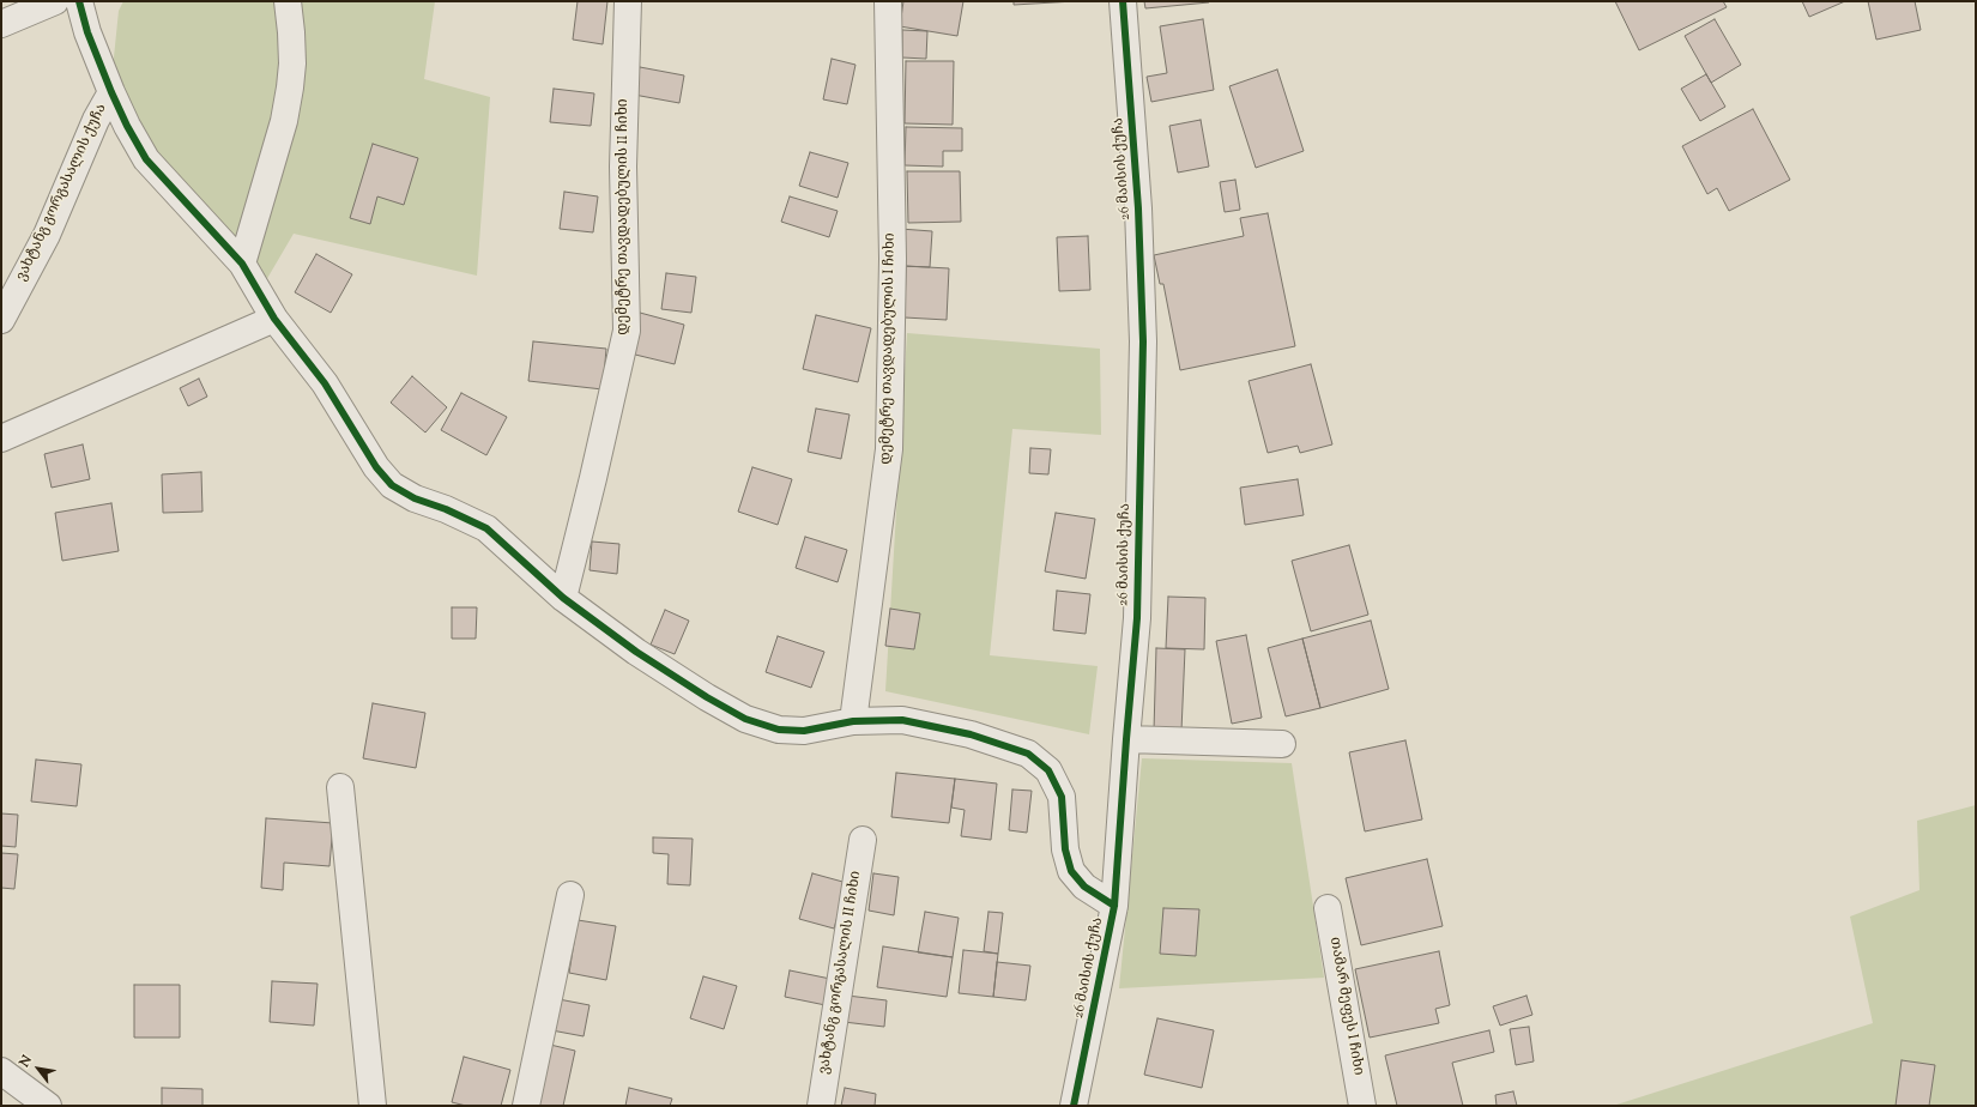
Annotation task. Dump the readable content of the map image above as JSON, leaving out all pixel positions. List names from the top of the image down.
{
  "streets": {
    "street": [
      "26 მაისის ქუჩა",
      "ვახტანგ გორგასალის ქუჩა",
      "დემეტრე თავდადებულის II ჩიხი",
      "დემეტრე თავდადებულის I ჩიხი",
      "ვახტანგ გორგასალის II ჩიხი",
      "თამარ მეფეს I ჩიხი"
    ]
  },
  "north": "top left"
}
